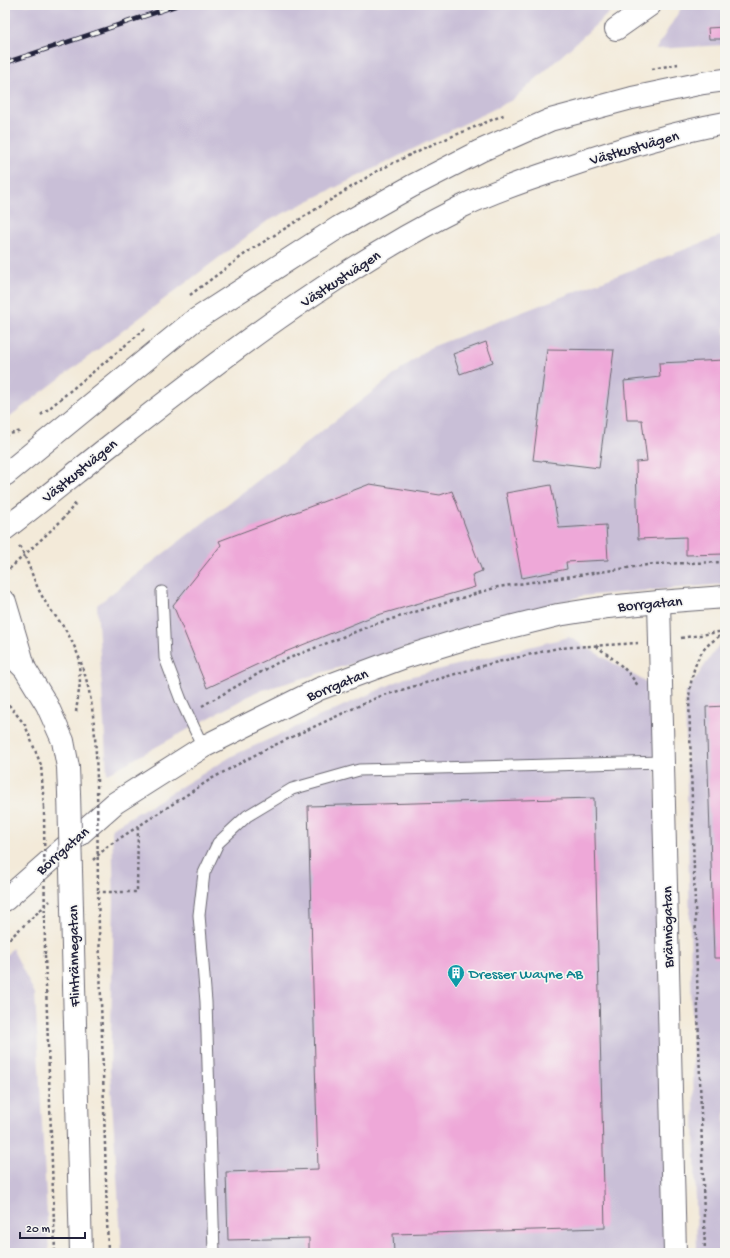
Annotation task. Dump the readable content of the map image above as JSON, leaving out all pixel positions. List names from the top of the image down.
{
  "streets": {
    "street": [
      "Västkustvägen",
      "Borrgatan",
      "Brännögatan",
      "Flintrännegatan"
    ]
  },
  "crossings": [
    ["Borrgatan", "Brännögatan"]
  ],
  "places": {
    "building": ["Dresser Wayne AB"]
  },
  "scale_bar": "20 m"
}
